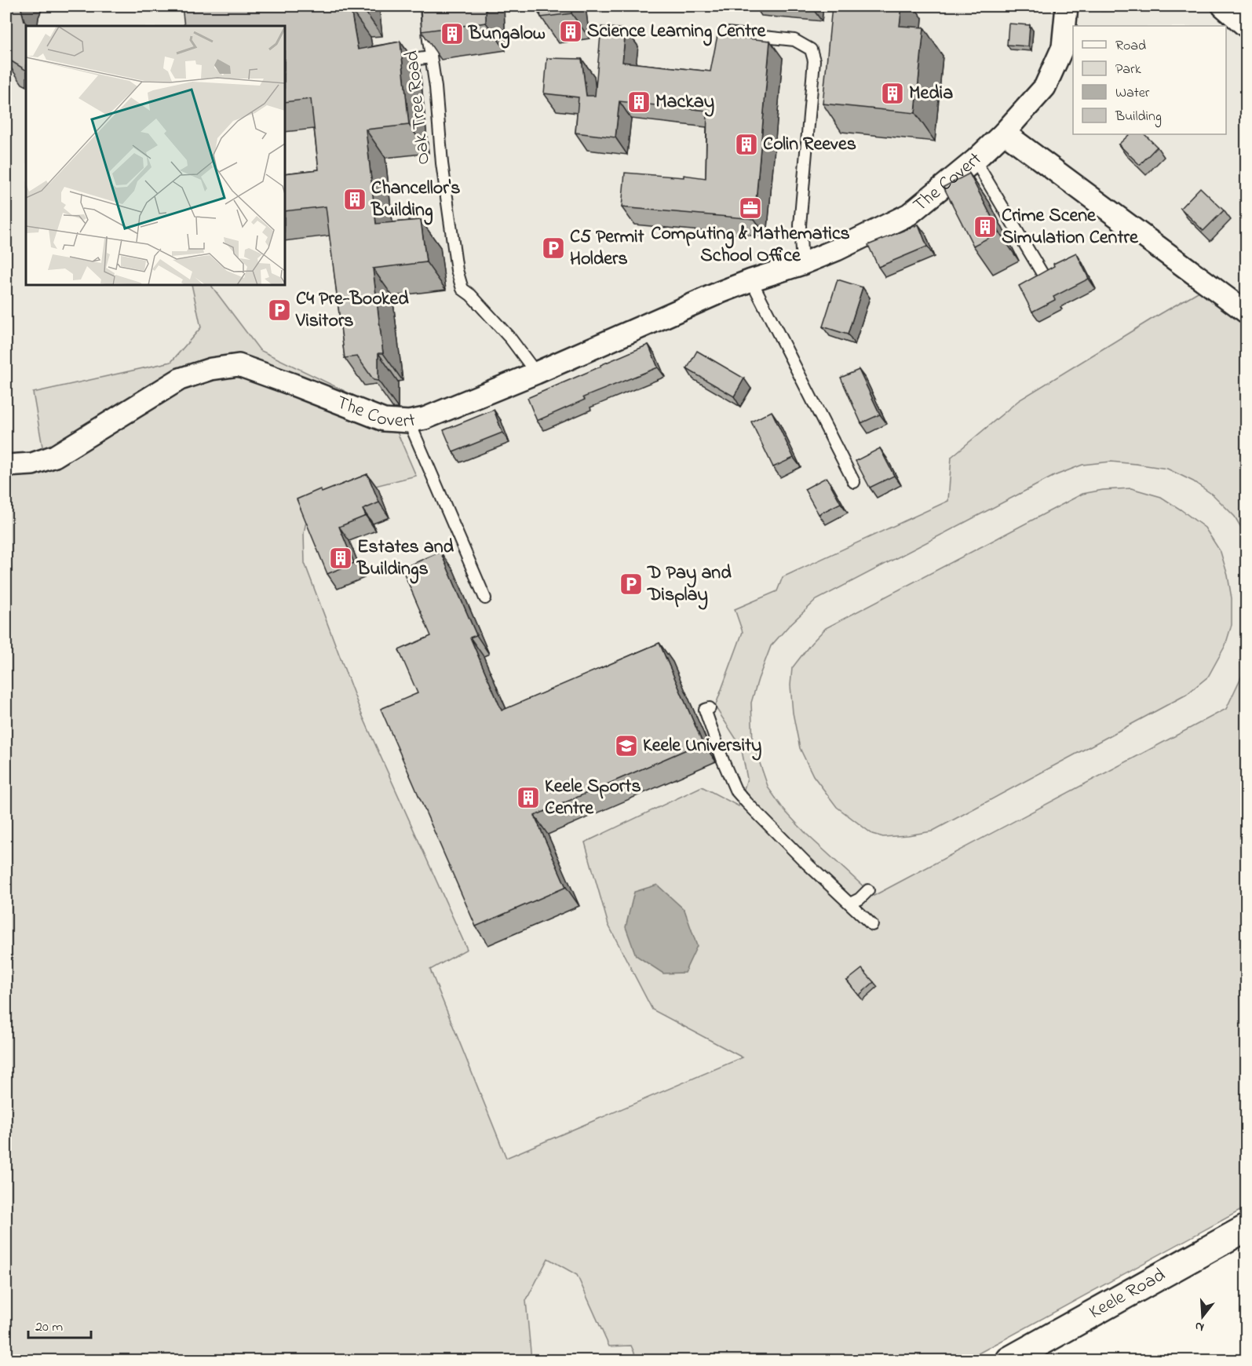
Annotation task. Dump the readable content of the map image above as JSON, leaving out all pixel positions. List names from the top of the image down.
{
  "streets": {
    "street": ["The Covert", "Keele Road"],
    "lane": ["Oak Tree Road"]
  },
  "crossings": [
    ["Oak Tree Road", "The Covert"]
  ],
  "places": {
    "building": [
      "Science Learning Centre",
      "Bungalow",
      "Media",
      "Mackay",
      "Colin Reeves",
      "Chancellor's Building",
      "Crime Scene Simulation Centre",
      "Estates and Buildings",
      "Keele Sports Centre"
    ],
    "office": ["Computing & Mathematics School Office"],
    "parking": ["C5 Permit Holders", "C4 Pre-Booked Visitors", "D Pay and Display"],
    "school or university": ["Keele University"]
  },
  "legend": [
    "Road",
    "Park",
    "Water",
    "Building"
  ],
  "scale_bar": "20 m",
  "north": "bottom"
}
